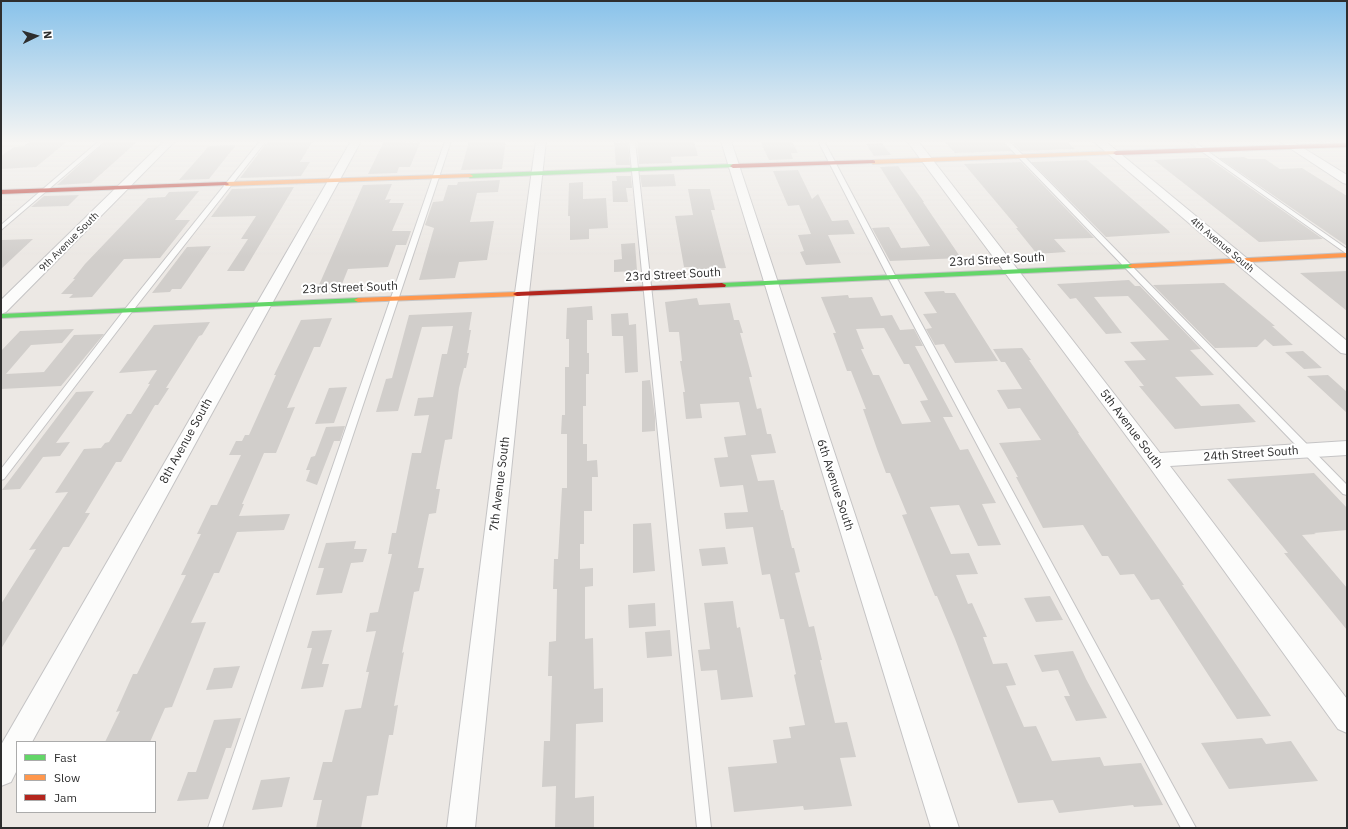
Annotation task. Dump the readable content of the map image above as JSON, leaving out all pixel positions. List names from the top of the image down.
{
  "streets": {
    "street": [
      "9th Avenue South",
      "4th Avenue South",
      "23rd Street South",
      "5th Avenue South",
      "8th Avenue South",
      "24th Street South",
      "7th Avenue South",
      "6th Avenue South"
    ]
  },
  "crossings": [
    ["4th Avenue South", "23rd Street South"],
    ["23rd Street South", "5th Avenue South"],
    ["23rd Street South", "8th Avenue South"],
    ["23rd Street South", "7th Avenue South"],
    ["23rd Street South", "6th Avenue South"],
    ["5th Avenue South", "24th Street South"]
  ],
  "legend": ["Fast", "Slow", "Jam"],
  "north": "right"
}
